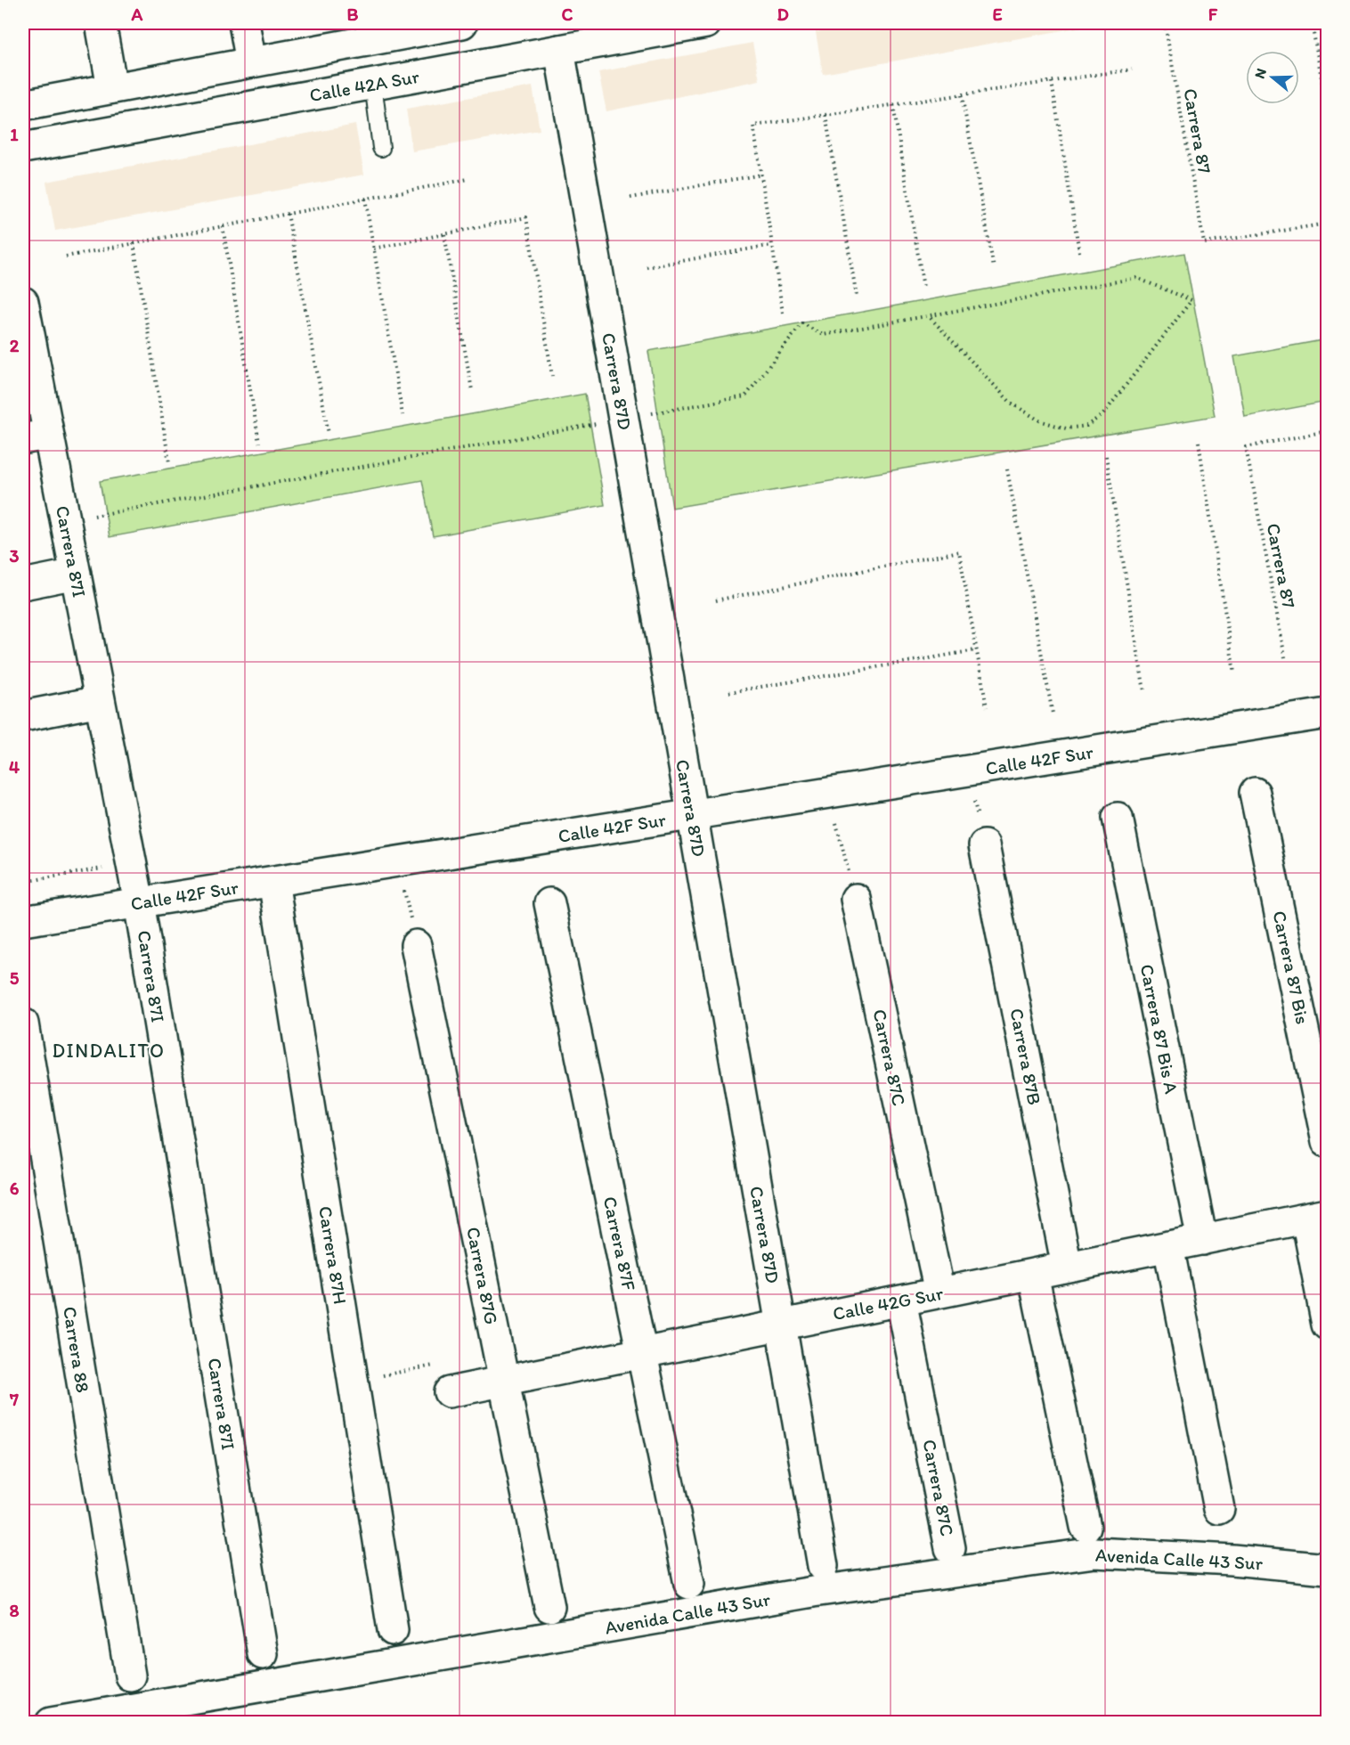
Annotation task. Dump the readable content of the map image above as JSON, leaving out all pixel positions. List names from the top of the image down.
{
  "streets": {
    "street": [
      "Calle 42A Sur",
      "Carrera 87D",
      "Carrera 87I",
      "Calle 42F Sur",
      "Carrera 87 Bis",
      "Carrera 87 Bis A",
      "Carrera 87B",
      "Carrera 87C",
      "Carrera 87F",
      "Carrera 87H",
      "Carrera 87G",
      "Calle 42G Sur",
      "Carrera 88",
      "Avenida Calle 43 Sur"
    ],
    "path": ["Carrera 87"]
  },
  "crossings": [
    ["Calle 42A Sur", "Carrera 87D"],
    ["Carrera 87D", "Calle 42F Sur"],
    ["Carrera 87D", "Calle 42G Sur"],
    ["Carrera 87I", "Calle 42F Sur"],
    ["Calle 42F Sur", "Carrera 87H"],
    ["Carrera 87 Bis A", "Calle 42G Sur"],
    ["Carrera 87B", "Calle 42G Sur"],
    ["Carrera 87C", "Calle 42G Sur"],
    ["Carrera 87F", "Calle 42G Sur"],
    ["Carrera 87G", "Calle 42G Sur"]
  ],
  "districts": ["DINDALITO"],
  "north": "left",
  "grid": {
    "columns": [
      "A",
      "B",
      "C",
      "D",
      "E",
      "F"
    ],
    "rows": [
      "1",
      "2",
      "3",
      "4",
      "5",
      "6",
      "7",
      "8"
    ]
  }
}
